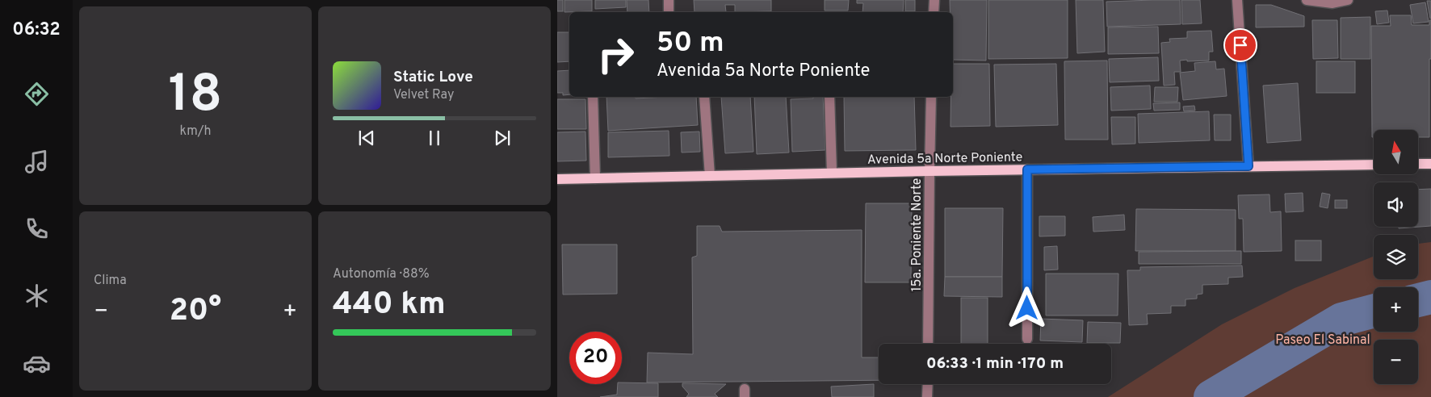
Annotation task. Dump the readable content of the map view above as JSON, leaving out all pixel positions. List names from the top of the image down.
{
  "streets": {
    "main road": ["Avenida 5a Norte Poniente"],
    "street": ["15a. Poniente Norte"]
  },
  "crossings": [
    ["Avenida 5a Norte Poniente", "15a. Poniente Norte"]
  ],
  "parks": ["Paseo El Sabinal"],
  "north": "top",
  "page": {
    "tabs": "06:32",
    "tile": [
      ["18", "km/h"],
      "Clima",
      ["Autonomía · 88%", "440 km"]
    ],
    "turn": ["50 m", "Avenida 5a Norte Poniente"],
    "song": ["Static Love", "Velvet Ray"],
    "map_buttons": ["+", "−"],
    "heat": ["−", "20°", "+"],
    "limit": "20",
    "trip": "06:33 · 1 min · 170 m"
  }
}
